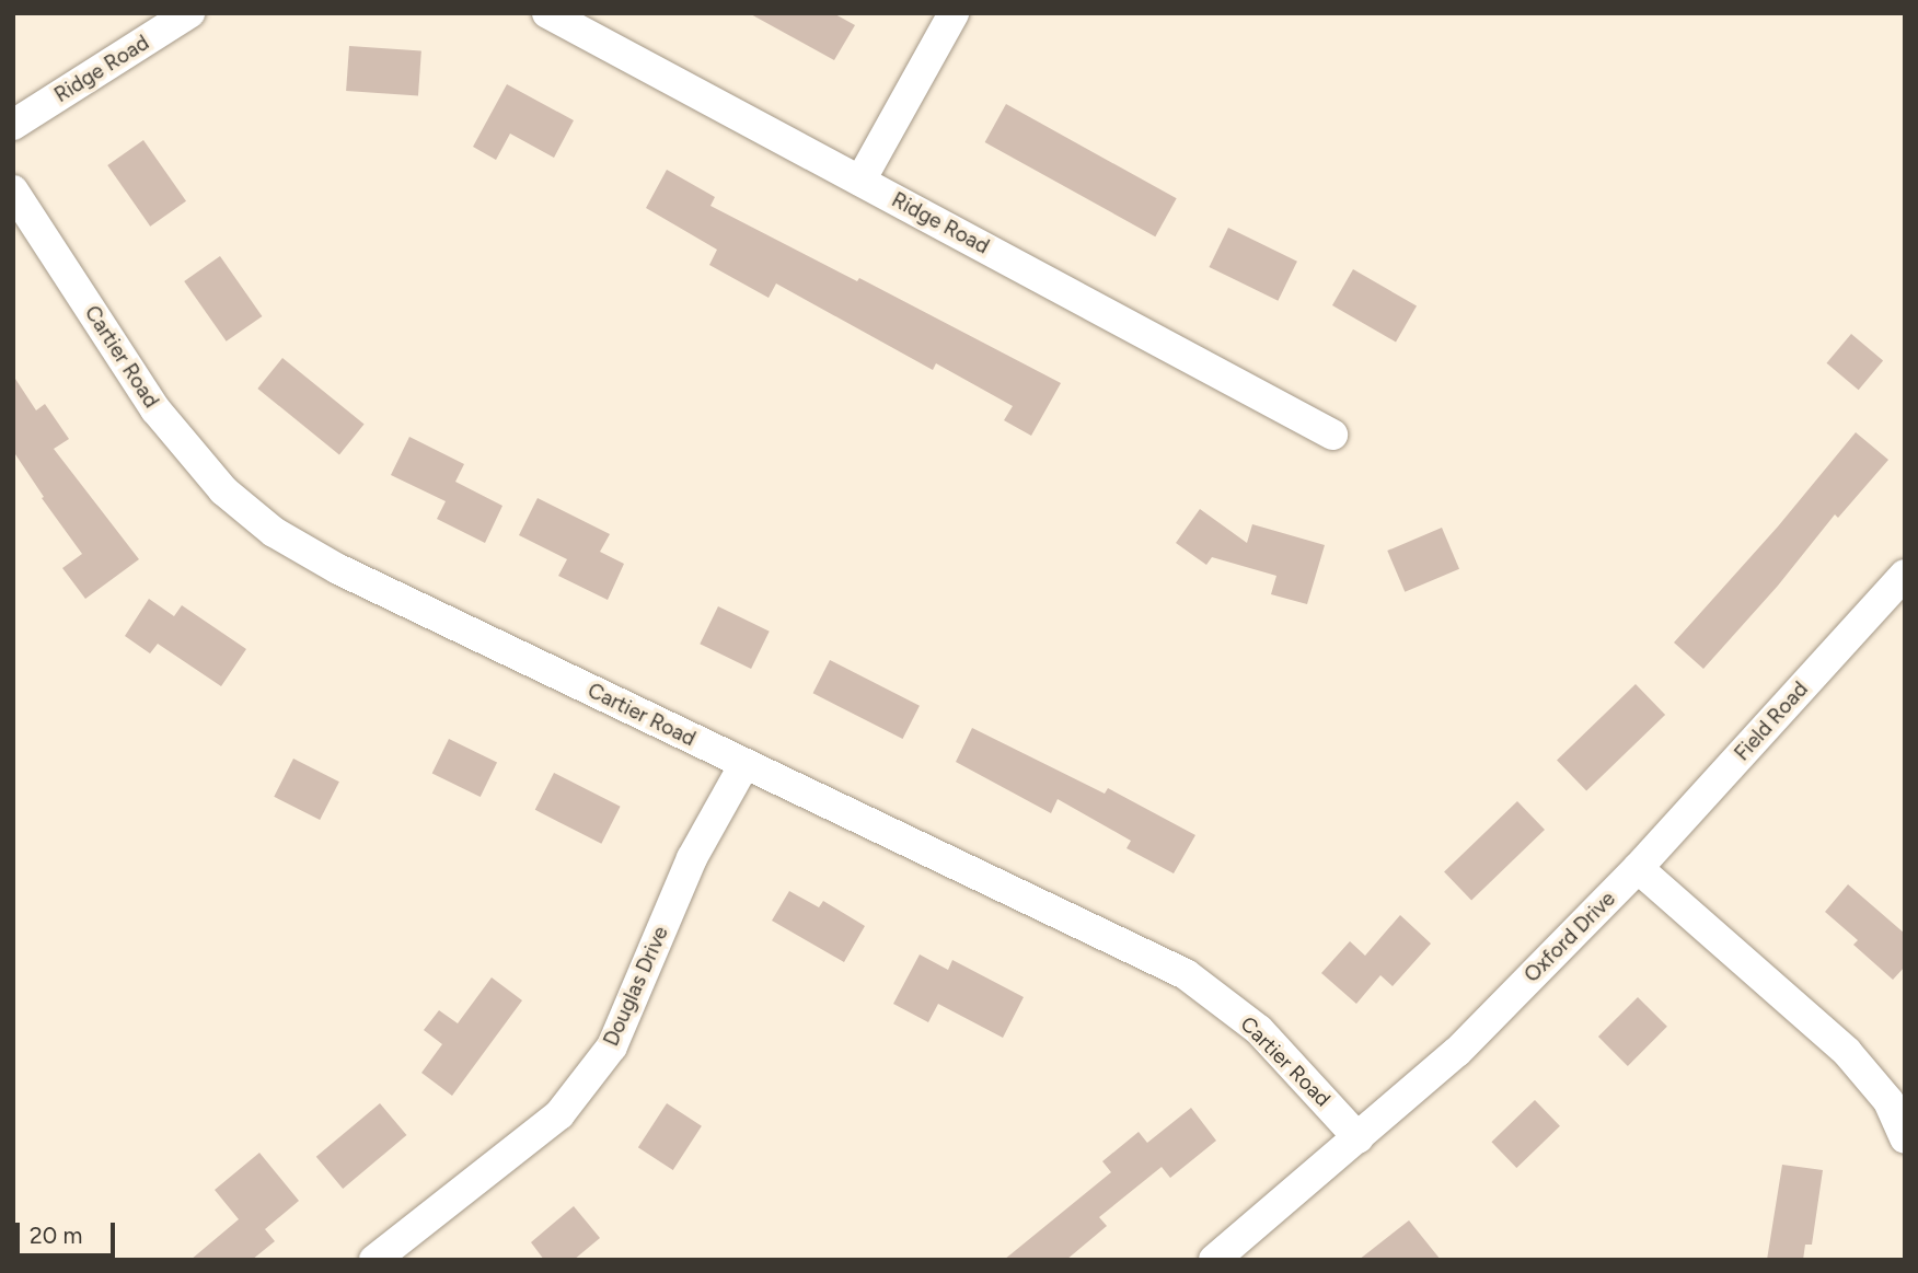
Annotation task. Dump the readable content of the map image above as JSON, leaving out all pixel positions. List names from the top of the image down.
{
  "streets": {
    "street": [
      "Ridge Road",
      "Cartier Road",
      "Field Road",
      "Oxford Drive",
      "Douglas Drive"
    ]
  },
  "crossings": [
    ["Cartier Road", "Oxford Drive"],
    ["Cartier Road", "Douglas Drive"],
    ["Field Road", "Oxford Drive"]
  ],
  "scale_bar": "20 m"
}
